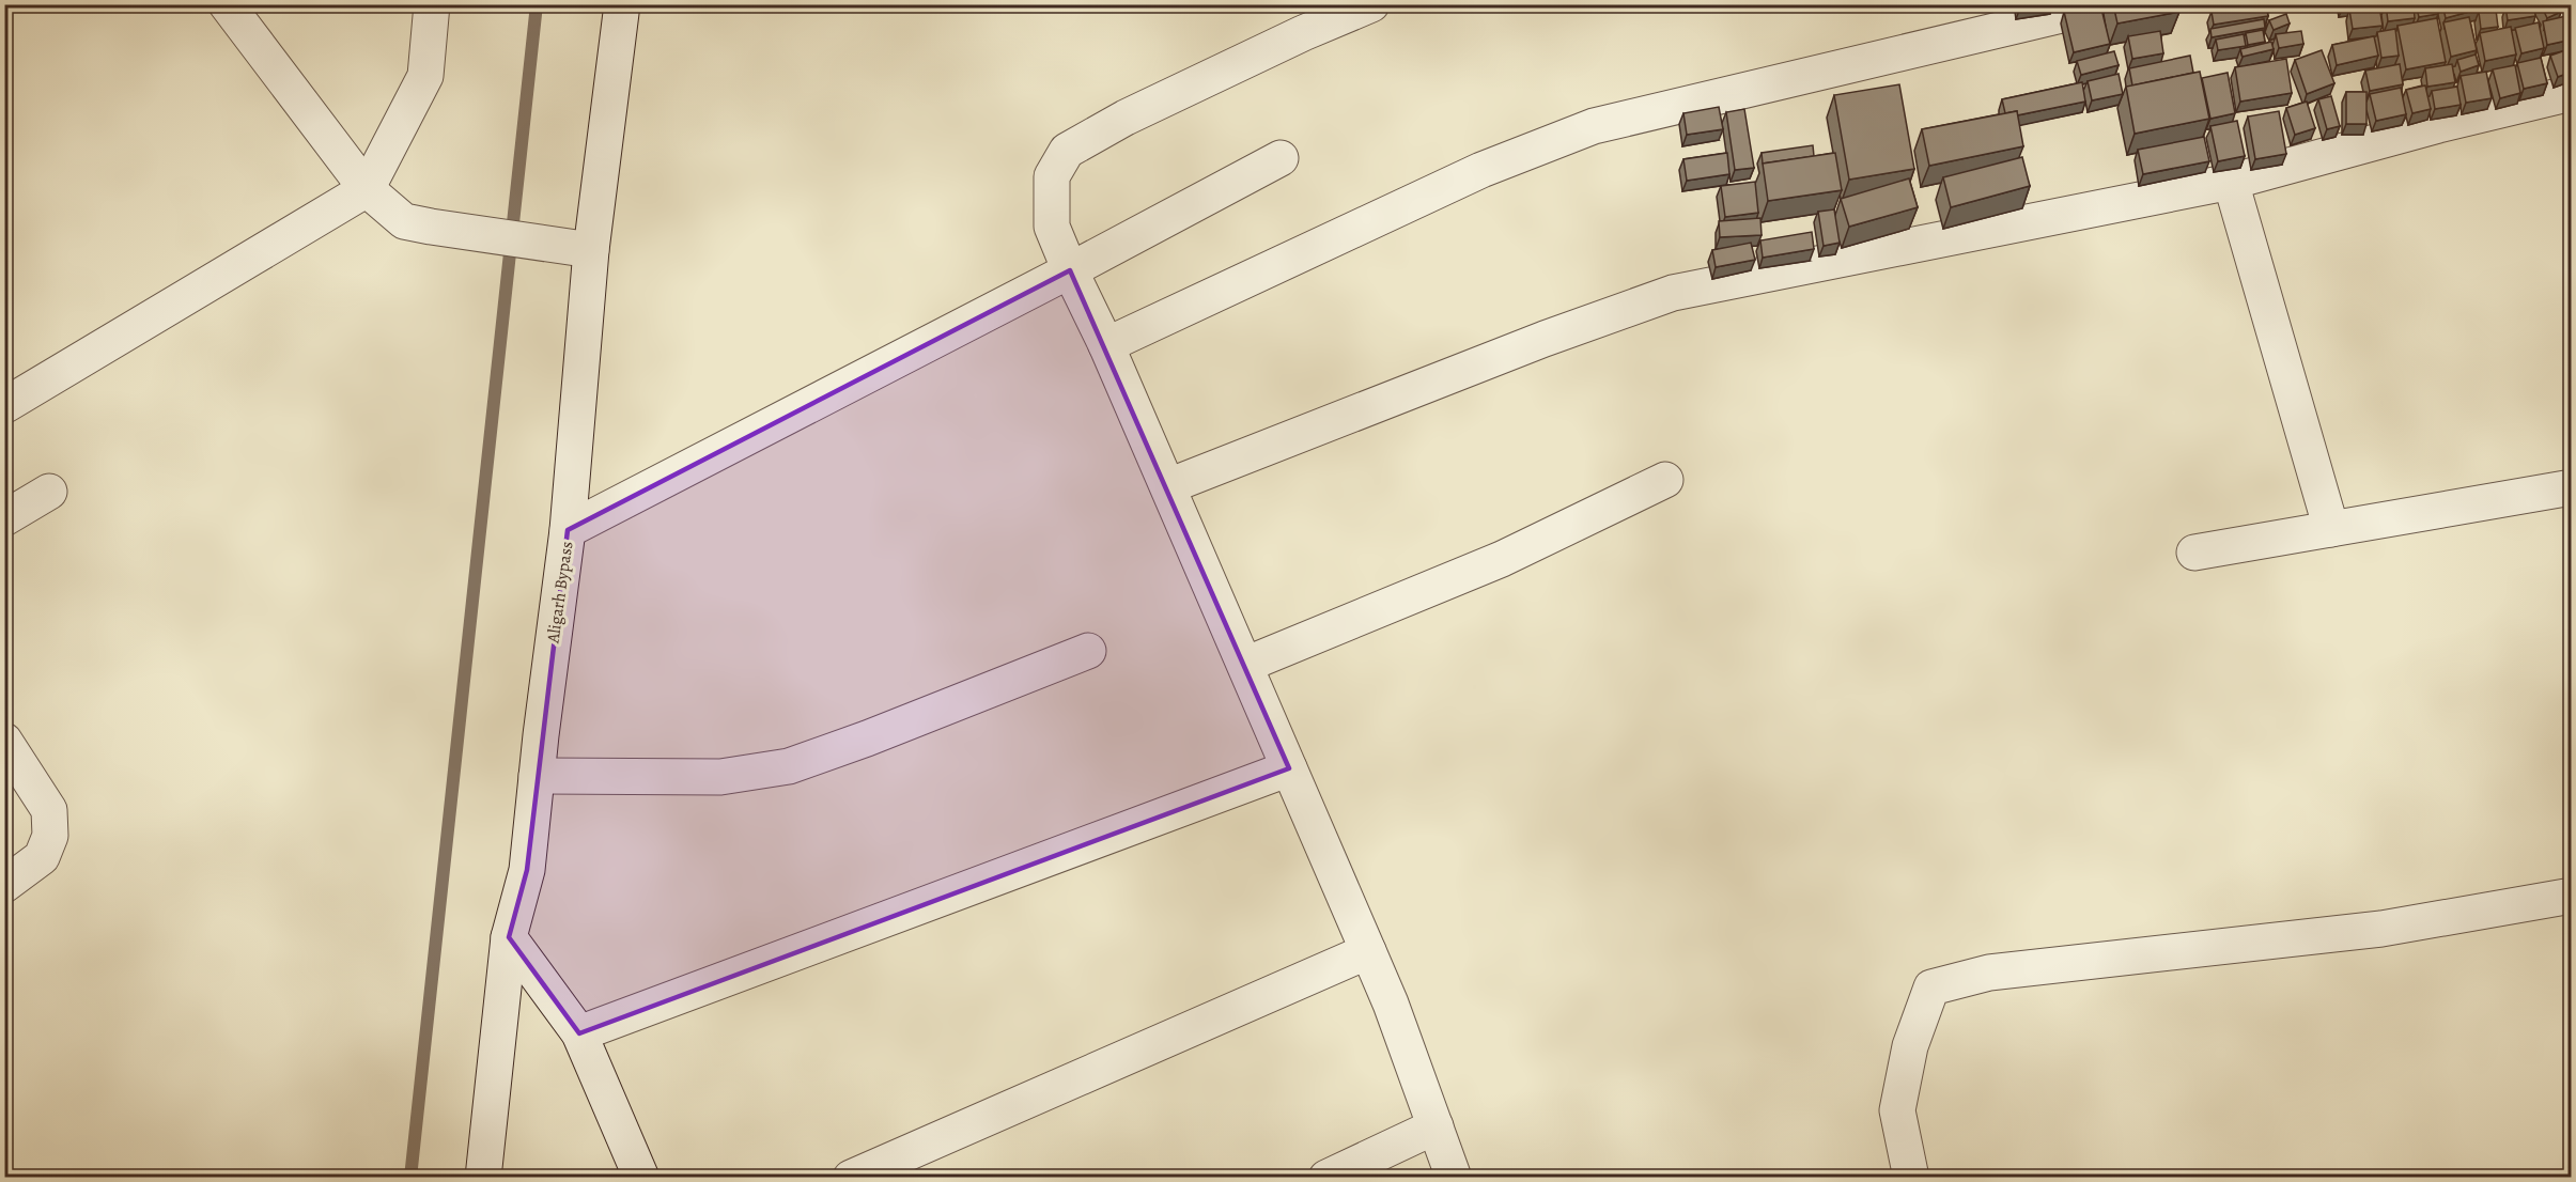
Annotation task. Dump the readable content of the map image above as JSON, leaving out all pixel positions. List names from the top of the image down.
{
  "streets": {
    "street": ["Aligarh Bypass"]
  }
}
